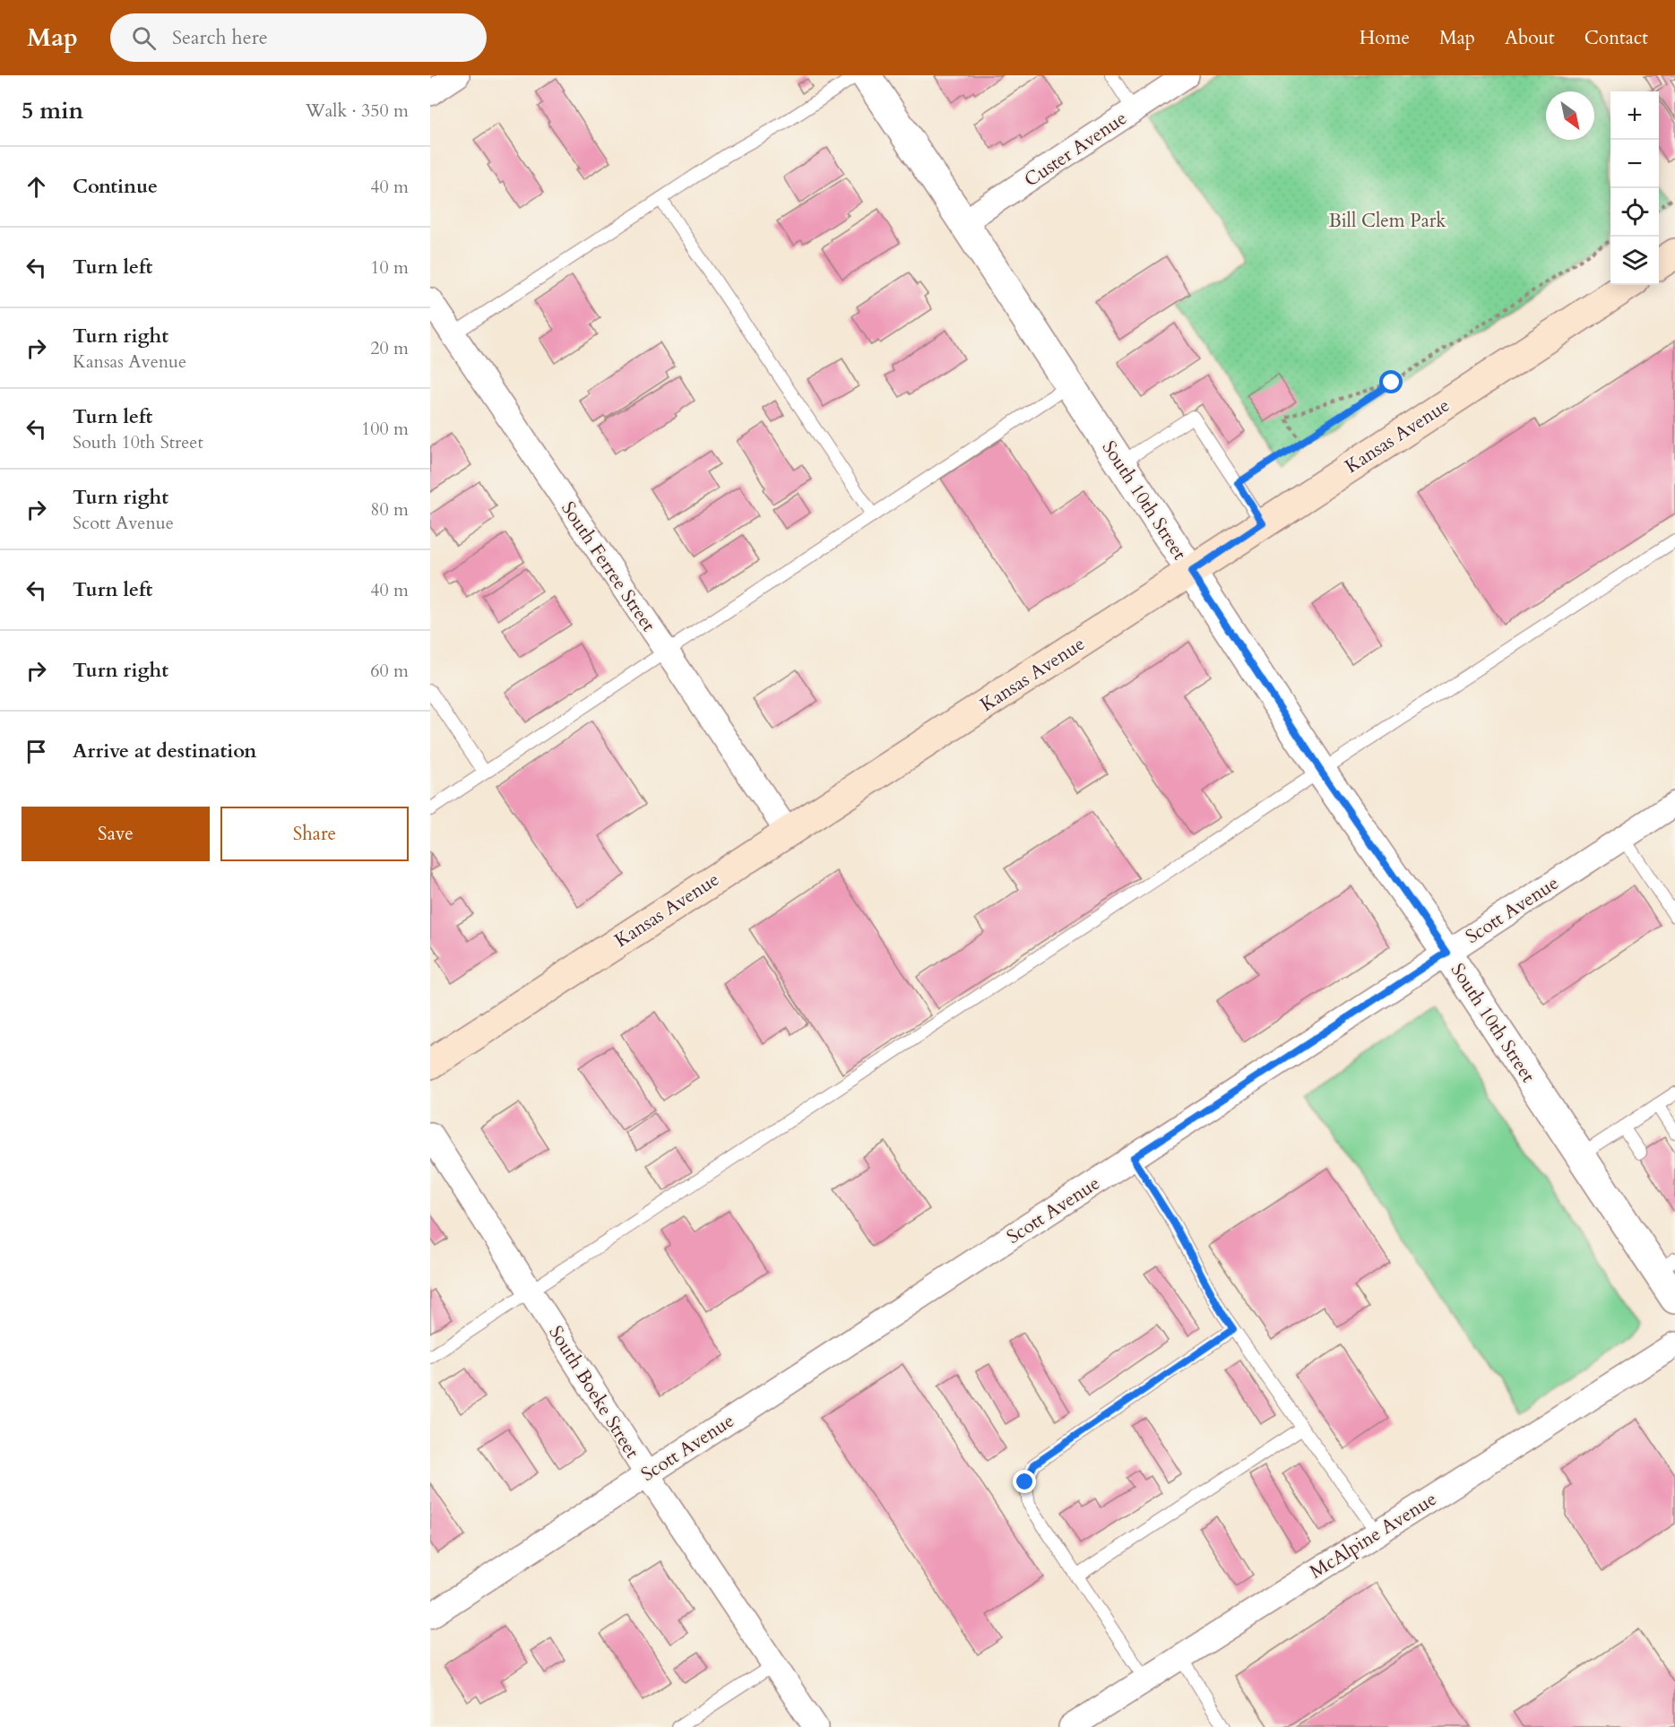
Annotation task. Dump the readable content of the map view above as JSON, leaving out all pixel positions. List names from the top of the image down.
{
  "streets": {
    "main road": ["Kansas Avenue"],
    "street": [
      "Custer Avenue",
      "South 10th Street",
      "South Ferree Street",
      "Scott Avenue",
      "South Boeke Street",
      "McAlpine Avenue"
    ]
  },
  "crossings": [
    ["Custer Avenue", "South 10th Street"],
    ["Kansas Avenue", "South 10th Street"],
    ["Kansas Avenue", "South Ferree Street"],
    ["South 10th Street", "Scott Avenue"],
    ["Scott Avenue", "South Boeke Street"]
  ],
  "parks": ["Bill Clem Park"],
  "north": "bottom right",
  "page": {
    "header": "Map",
    "search": "Search here",
    "nav": [
      "Home",
      "Map",
      "About",
      "Contact"
    ],
    "heading": ["5 min", "Walk · 350 m"],
    "map_buttons": ["+", "−"],
    "list": [
      ["Continue", "40 m"],
      ["Turn left", "10 m"],
      ["Turn right", "Kansas Avenue", "20 m"],
      ["Turn left", "South 10th Street", "100 m"],
      ["Turn right", "Scott Avenue", "80 m"],
      ["Turn left", "40 m"],
      ["Turn right", "60 m"],
      "Arrive at destination"
    ],
    "buttons": ["Save", "Share"]
  }
}
